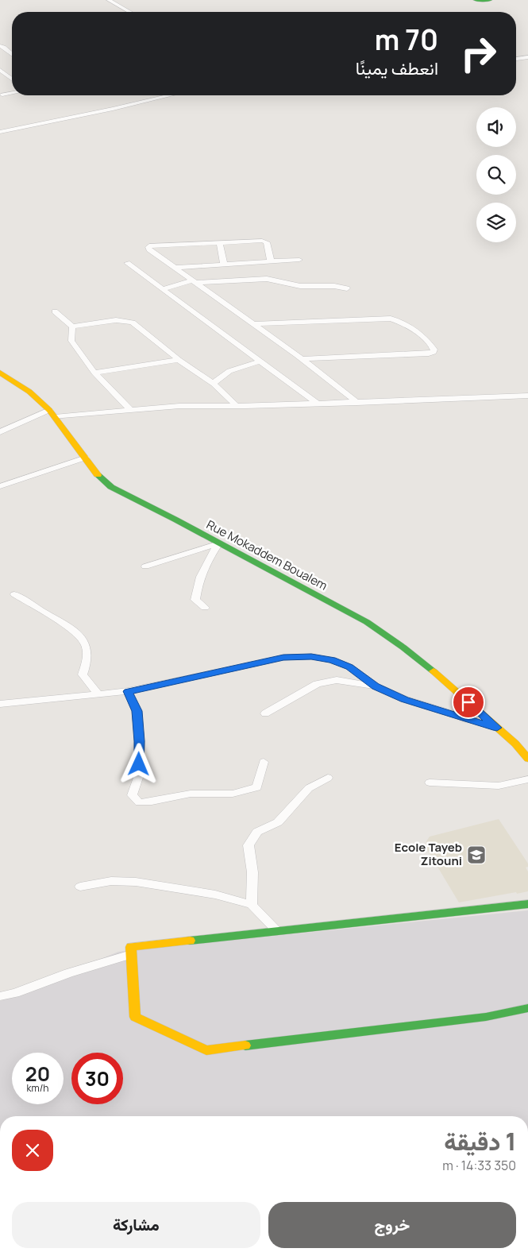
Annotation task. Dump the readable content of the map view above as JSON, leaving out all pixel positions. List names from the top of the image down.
{
  "streets": {
    "main road": ["Rue Mokaddem Boualem"]
  },
  "places": {
    "school or university": ["Ecole Tayeb Zitouni"]
  },
  "page": {
    "turn": ["70 m", "انعطف يمينًا"],
    "speed": "20 km/h",
    "limit": "30",
    "heading": ["1 دقيقة", "350 m · 14:33"],
    "buttons": ["خروج", "مشاركة"]
  }
}
